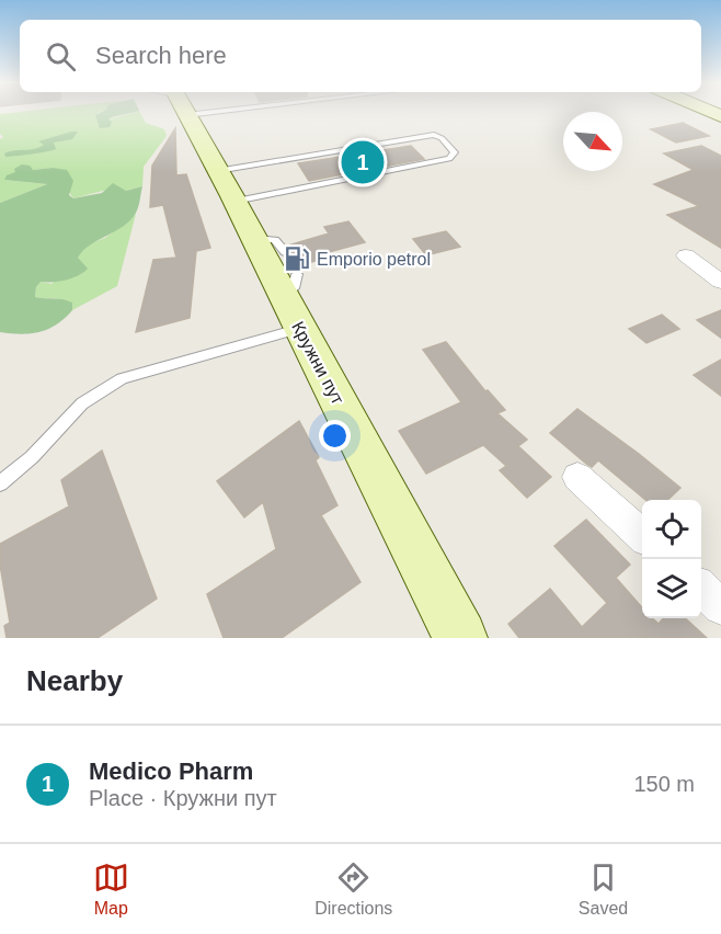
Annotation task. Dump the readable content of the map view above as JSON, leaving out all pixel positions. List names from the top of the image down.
{
  "streets": {
    "main road": ["Кружни пут"]
  },
  "places": {
    "fuel station": ["Emporio petrol"]
  },
  "north": "bottom right",
  "page": {
    "search": "Search here",
    "pins": "1",
    "heading": "Nearby",
    "list": [
      {
        "mark": "1",
        "name": "Medico Pharm",
        "note": "Place · Кружни пут",
        "value": "150 m"
      }
    ],
    "nav": ["Map", "Directions", "Saved"]
  }
}
